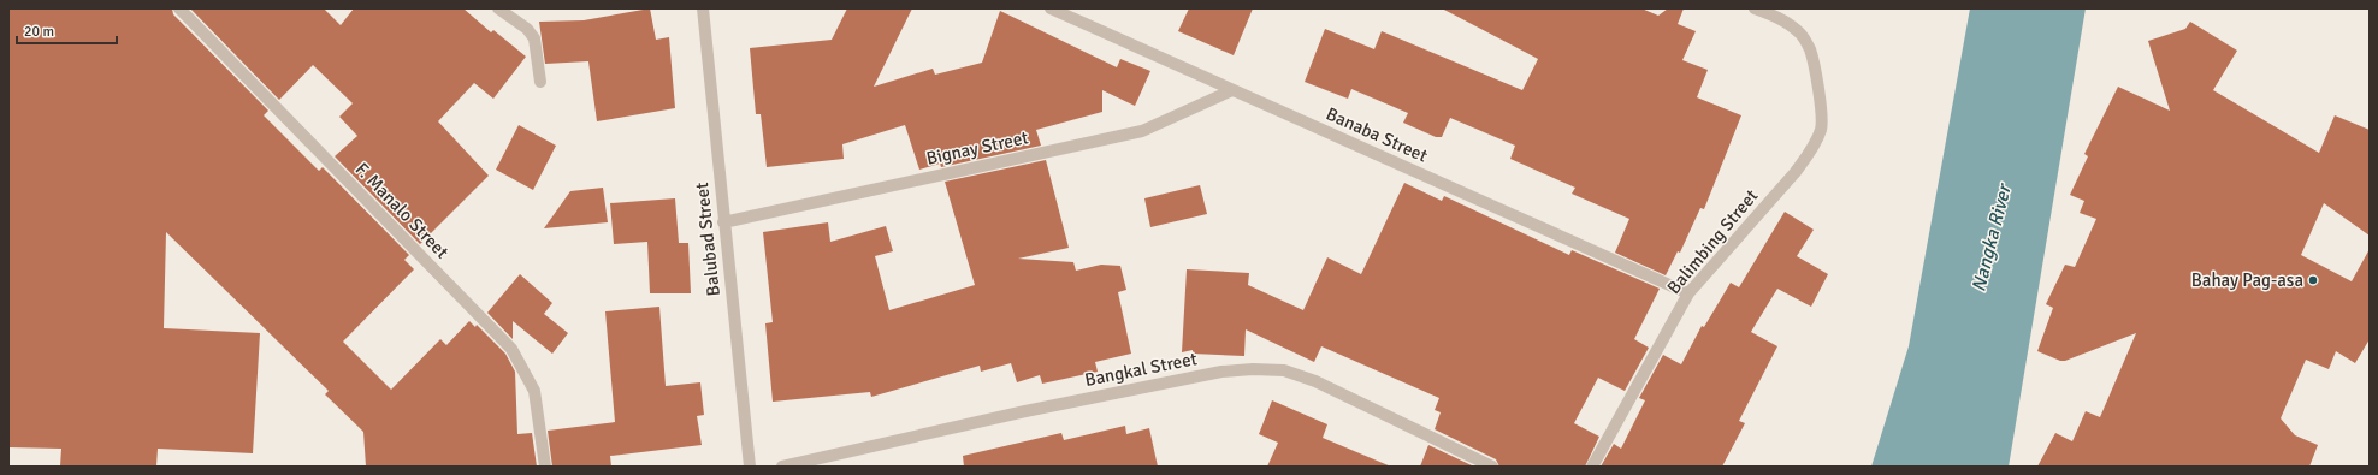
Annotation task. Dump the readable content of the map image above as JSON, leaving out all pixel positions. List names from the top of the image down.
{
  "streets": {
    "street": [
      "Banaba Street",
      "Bignay Street",
      "F. Manalo Street",
      "Balubad Street",
      "Balimbing Street",
      "Bangkal Street"
    ]
  },
  "crossings": [
    ["Banaba Street", "Bignay Street"],
    ["Banaba Street", "Balimbing Street"],
    ["Bignay Street", "Balubad Street"]
  ],
  "water": ["Nangka River"],
  "places": ["Bahay Pag-asa"],
  "scale_bar": "20 m"
}
